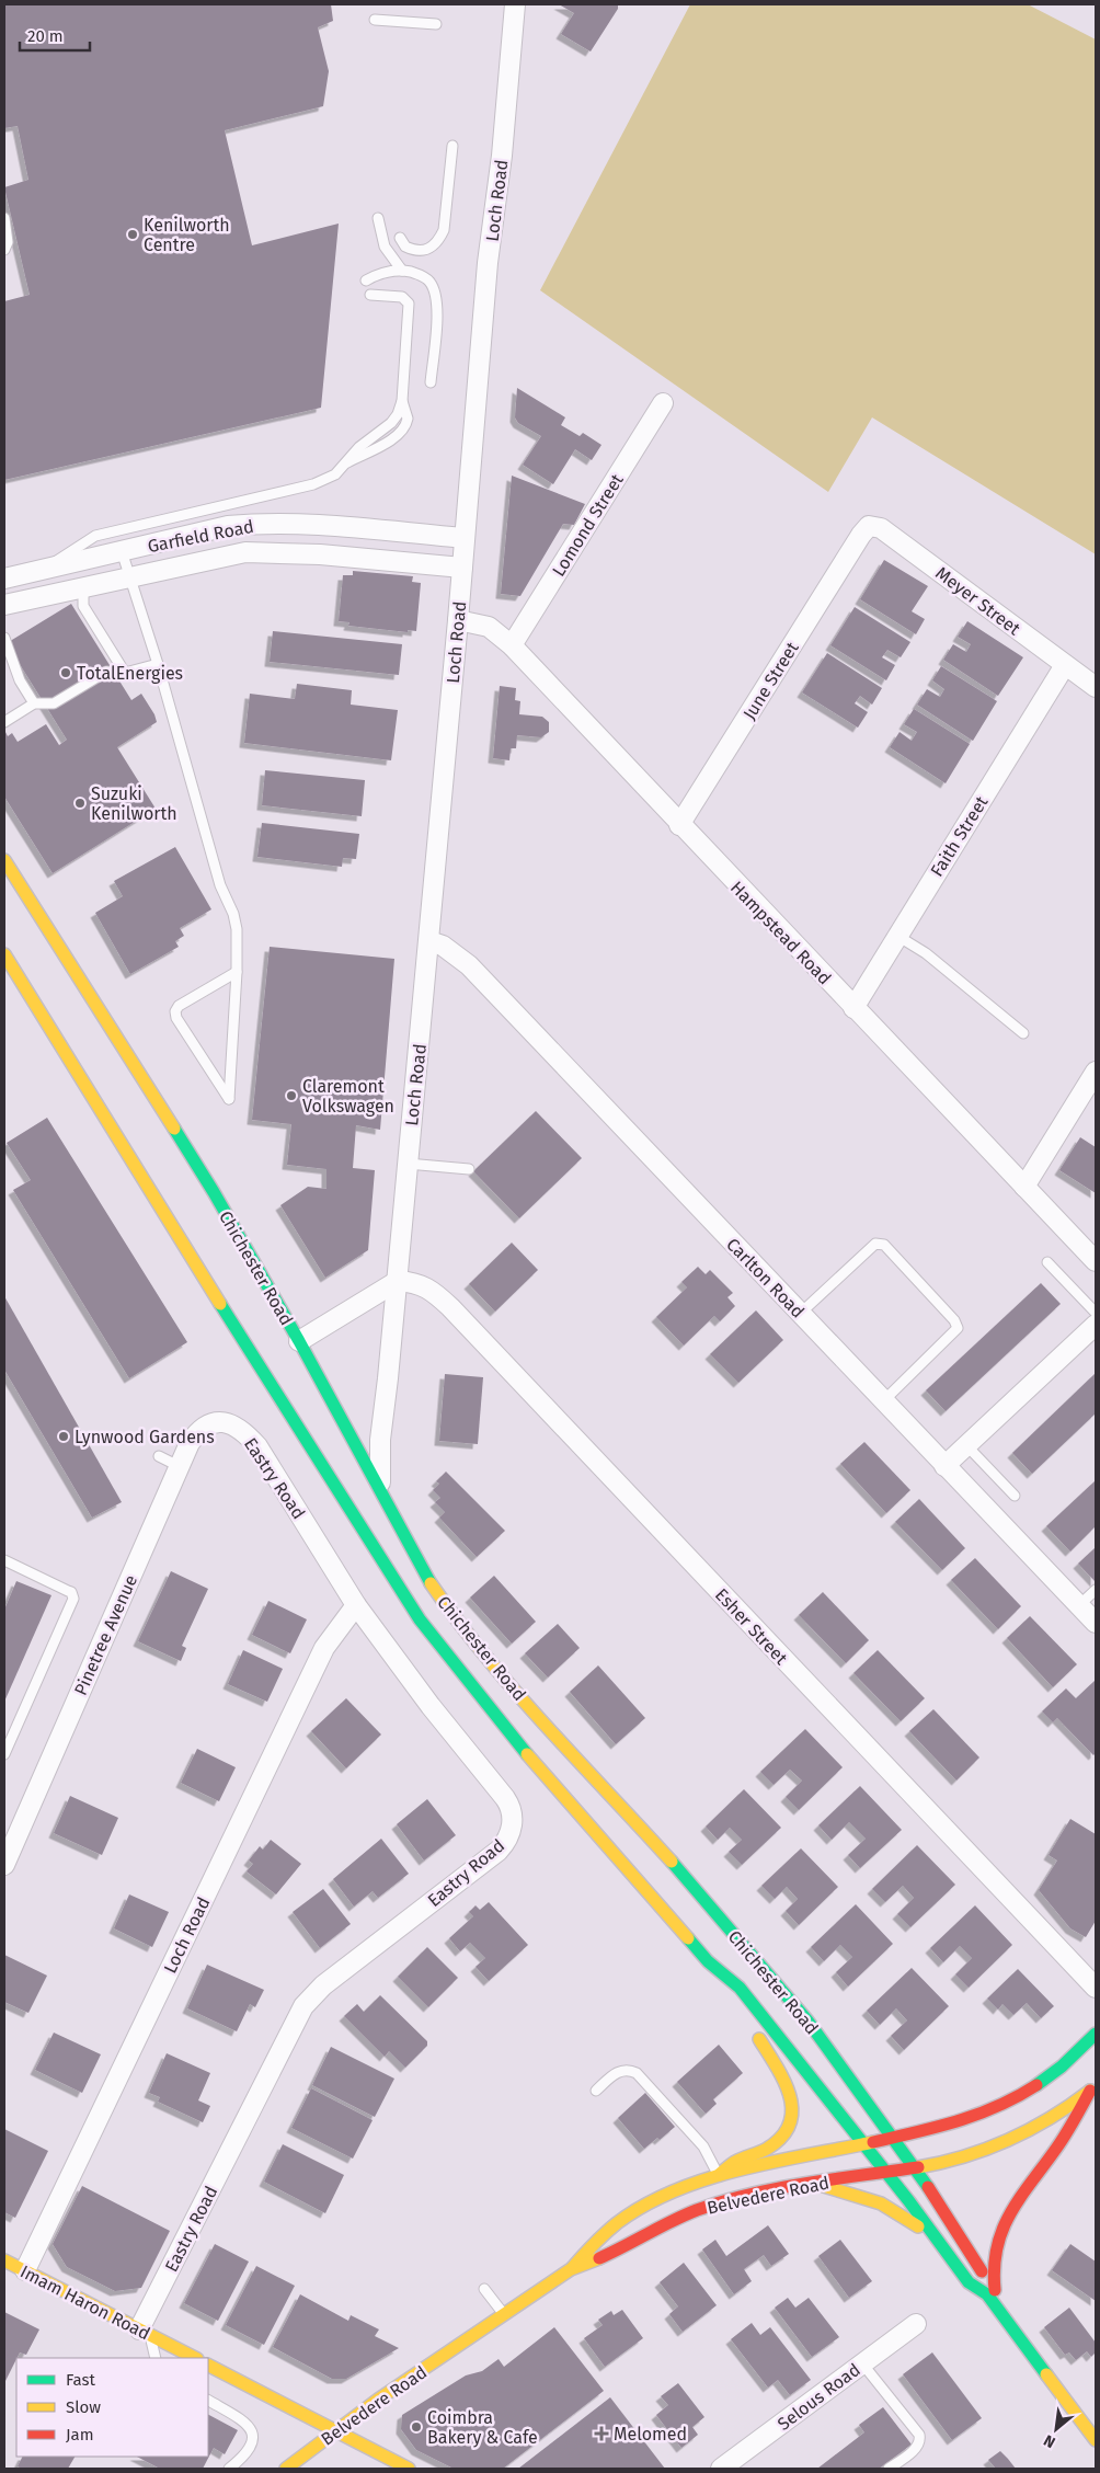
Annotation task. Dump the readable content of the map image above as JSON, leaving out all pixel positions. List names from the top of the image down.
{
  "streets": {
    "main road": ["Chichester Road", "Belvedere Road", "Imam Haron Road"],
    "street": [
      "Loch Road",
      "Lomond Street",
      "Garfield Road",
      "Meyer Street",
      "June Street",
      "Faith Street",
      "Hampstead Road",
      "Carlton Road",
      "Eastry Road",
      "Esher Street",
      "Pinetree Avenue",
      "Selous Road"
    ]
  },
  "crossings": [
    ["Loch Road", "Garfield Road"],
    ["Loch Road", "Hampstead Road"],
    ["Loch Road", "Chichester Road"],
    ["Loch Road", "Carlton Road"],
    ["Loch Road", "Eastry Road"],
    ["Loch Road", "Esher Street"],
    ["Loch Road", "Imam Haron Road"],
    ["Lomond Street", "Hampstead Road"],
    ["Meyer Street", "June Street"],
    ["Meyer Street", "Faith Street"],
    ["June Street", "Hampstead Road"],
    ["Faith Street", "Hampstead Road"],
    ["Chichester Road", "Belvedere Road"],
    ["Eastry Road", "Pinetree Avenue"],
    ["Eastry Road", "Imam Haron Road"]
  ],
  "places": {
    "other": [
      "Kenilworth Centre",
      "TotalEnergies",
      "Suzuki Kenilworth",
      "Claremont Volkswagen",
      "Lynwood Gardens",
      "Coimbra Bakery & Cafe"
    ],
    "health": ["Melomed"]
  },
  "legend": ["Fast", "Slow", "Jam"],
  "scale_bar": "20 m",
  "north": "bottom left"
}
